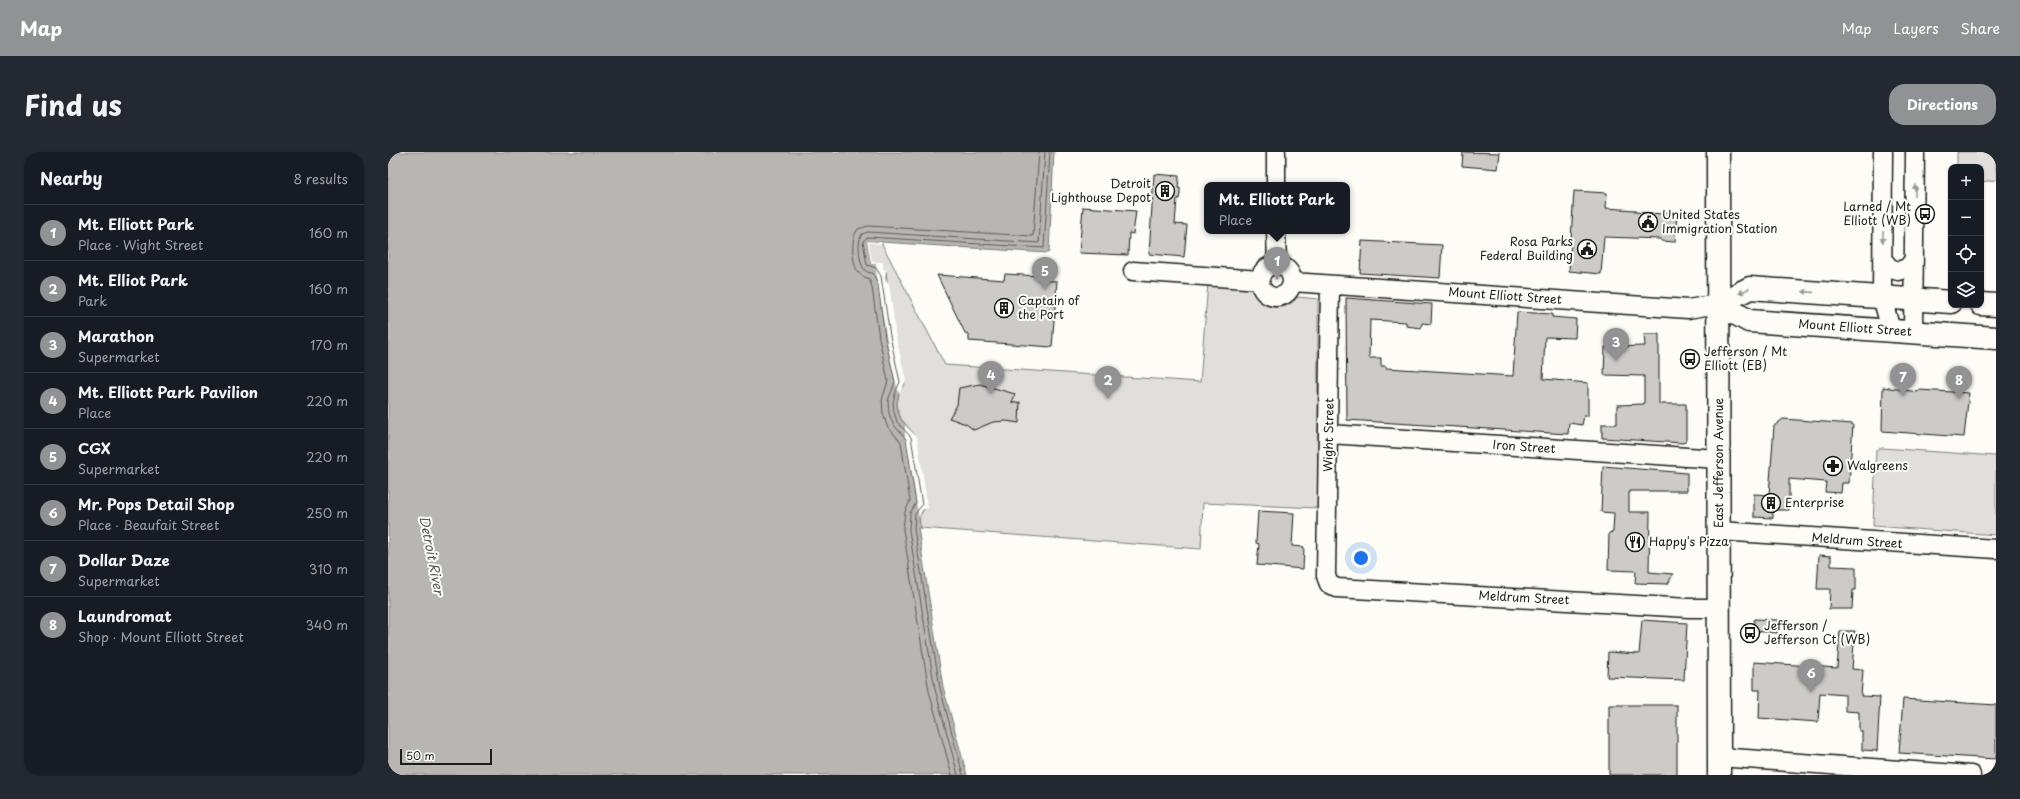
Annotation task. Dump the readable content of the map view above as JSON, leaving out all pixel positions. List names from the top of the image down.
{
  "streets": {
    "main road": ["Mount Elliott Street", "East Jefferson Avenue"],
    "street": ["Wight Street", "Iron Street", "Meldrum Street"]
  },
  "crossings": [
    ["Mount Elliott Street", "Wight Street"],
    ["Mount Elliott Street", "East Jefferson Avenue"],
    ["Wight Street", "Iron Street"],
    ["Wight Street", "Meldrum Street"],
    ["Iron Street", "East Jefferson Avenue"],
    ["East Jefferson Avenue", "Meldrum Street"]
  ],
  "water": ["Detroit River"],
  "places": {
    "building": ["Detroit Lighthouse Depot", "Captain of the Port", "Enterprise"],
    "bus stop": ["Larned / Mt Elliott (WB)", "Jefferson / Mt Elliott (EB)", "Jefferson / Jefferson Ct (WB)"],
    "public building": ["United States Immigration Station", "Rosa Parks Federal Building"],
    "pharmacy": ["Walgreens"],
    "restaurant": ["Happy's Pizza"]
  },
  "scale_bar": "50 m",
  "page": {
    "header": "Map",
    "nav": ["Map", "Layers", "Share"],
    "title": "Find us",
    "buttons": "Directions",
    "heading": ["Nearby", "8 results"],
    "map_buttons": ["+", "−"],
    "popup": ["Mt. Elliott Park", "Place"],
    "list": [
      {
        "mark": "1",
        "name": "Mt. Elliott Park",
        "note": "Place · Wight Street",
        "value": "160 m"
      },
      {
        "mark": "2",
        "name": "Mt. Elliot Park",
        "note": "Park",
        "value": "160 m"
      },
      {
        "mark": "3",
        "name": "Marathon",
        "note": "Supermarket",
        "value": "170 m"
      },
      {
        "mark": "4",
        "name": "Mt. Elliott Park Pavilion",
        "note": "Place",
        "value": "220 m"
      },
      {
        "mark": "5",
        "name": "CGX",
        "note": "Supermarket",
        "value": "220 m"
      },
      {
        "mark": "6",
        "name": "Mr. Pops Detail Shop",
        "note": "Place · Beaufait Street",
        "value": "250 m"
      },
      {
        "mark": "7",
        "name": "Dollar Daze",
        "note": "Supermarket",
        "value": "310 m"
      },
      {
        "mark": "8",
        "name": "Laundromat",
        "note": "Shop · Mount Elliott Street",
        "value": "340 m"
      }
    ],
    "pins": [
      "1",
      "5",
      "3",
      "4",
      "7",
      "2",
      "8",
      "6"
    ],
    "scale": "50 m"
  }
}
